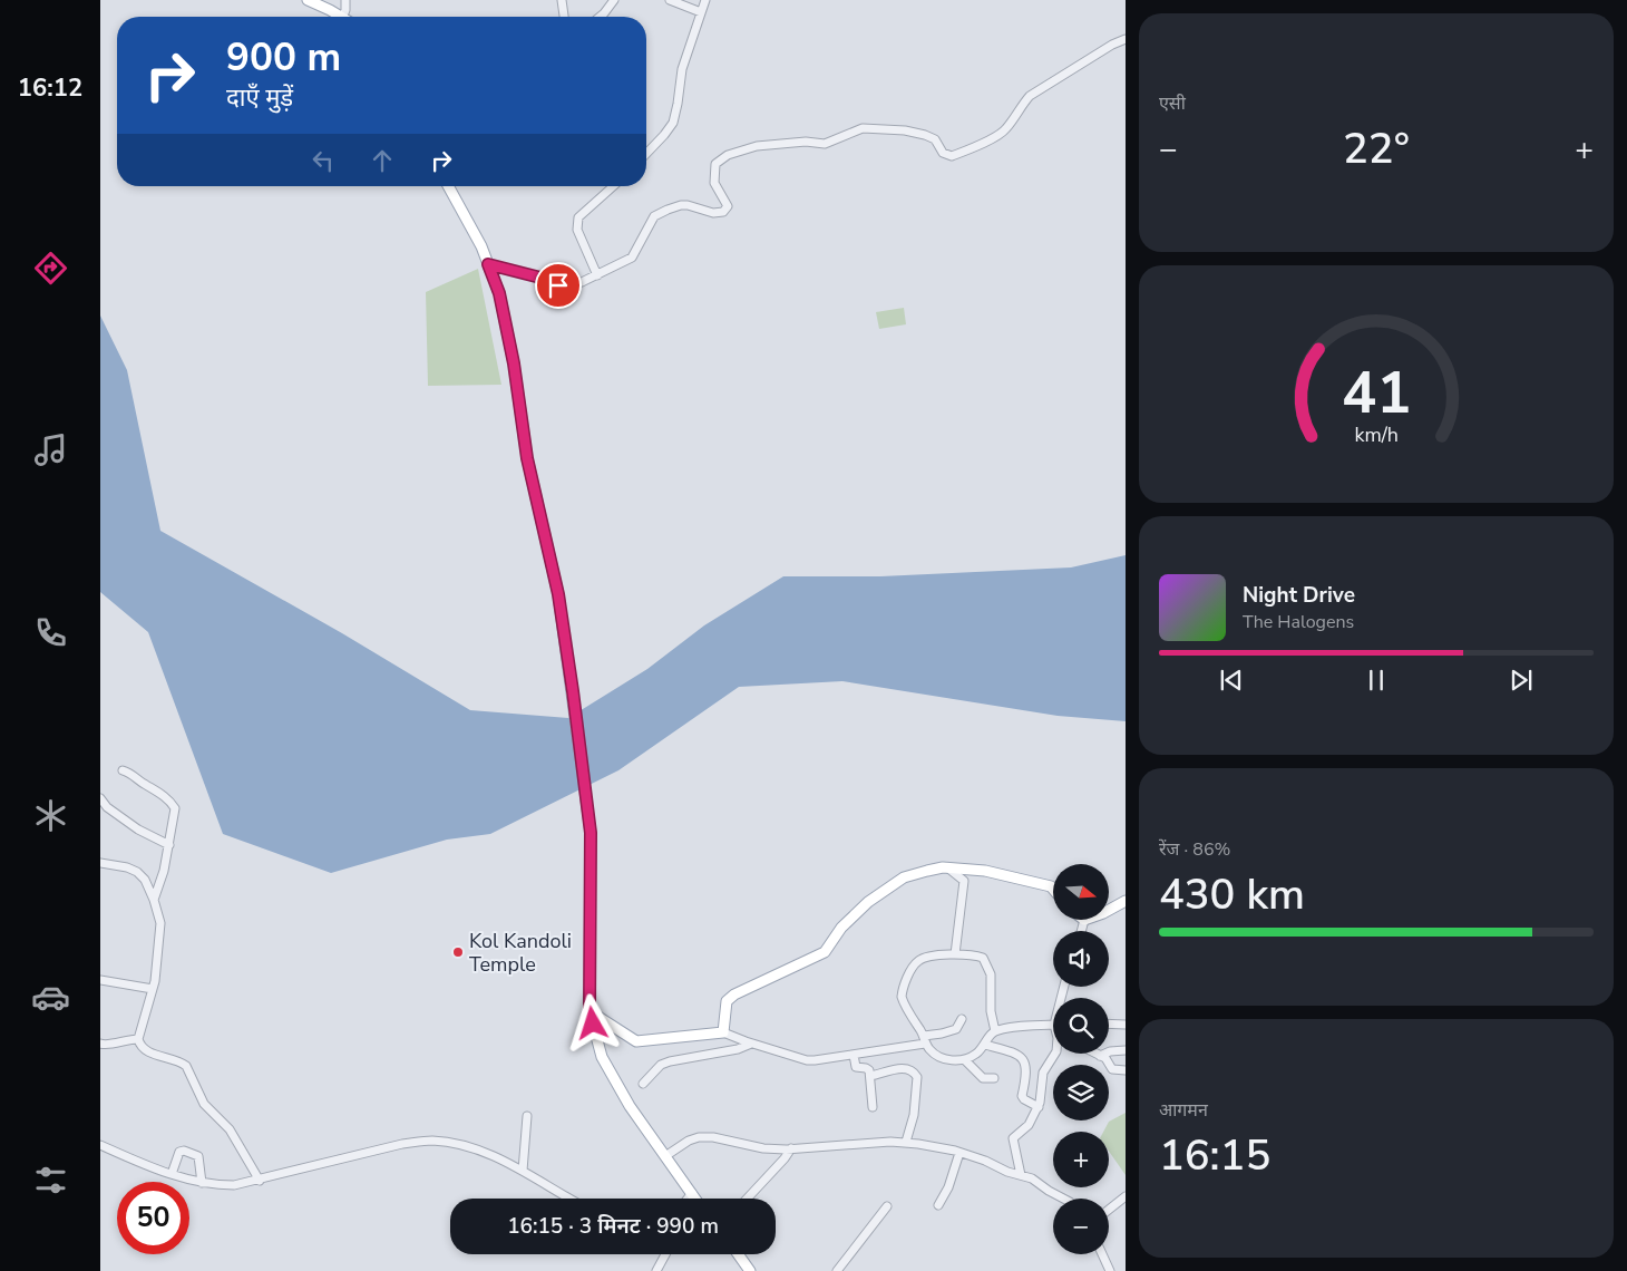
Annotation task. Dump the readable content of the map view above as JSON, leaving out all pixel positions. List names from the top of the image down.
{
  "places": ["Kol Kandoli Temple"],
  "north": "right",
  "page": {
    "tabs": "16:12",
    "tile": [
      "एसी",
      ["रेंज · 86%", "430 km"],
      ["आगमन", "16:15"]
    ],
    "turn": ["900 m", "दाएँ मुड़ें"],
    "heat": ["−", "22°", "+"],
    "song": ["Night Drive", "The Halogens"],
    "map_buttons": ["+", "−"],
    "limit": "50",
    "trip": "16:15 · 3 मिनट · 990 m",
    "gauge": ["41", "km/h"]
  }
}
